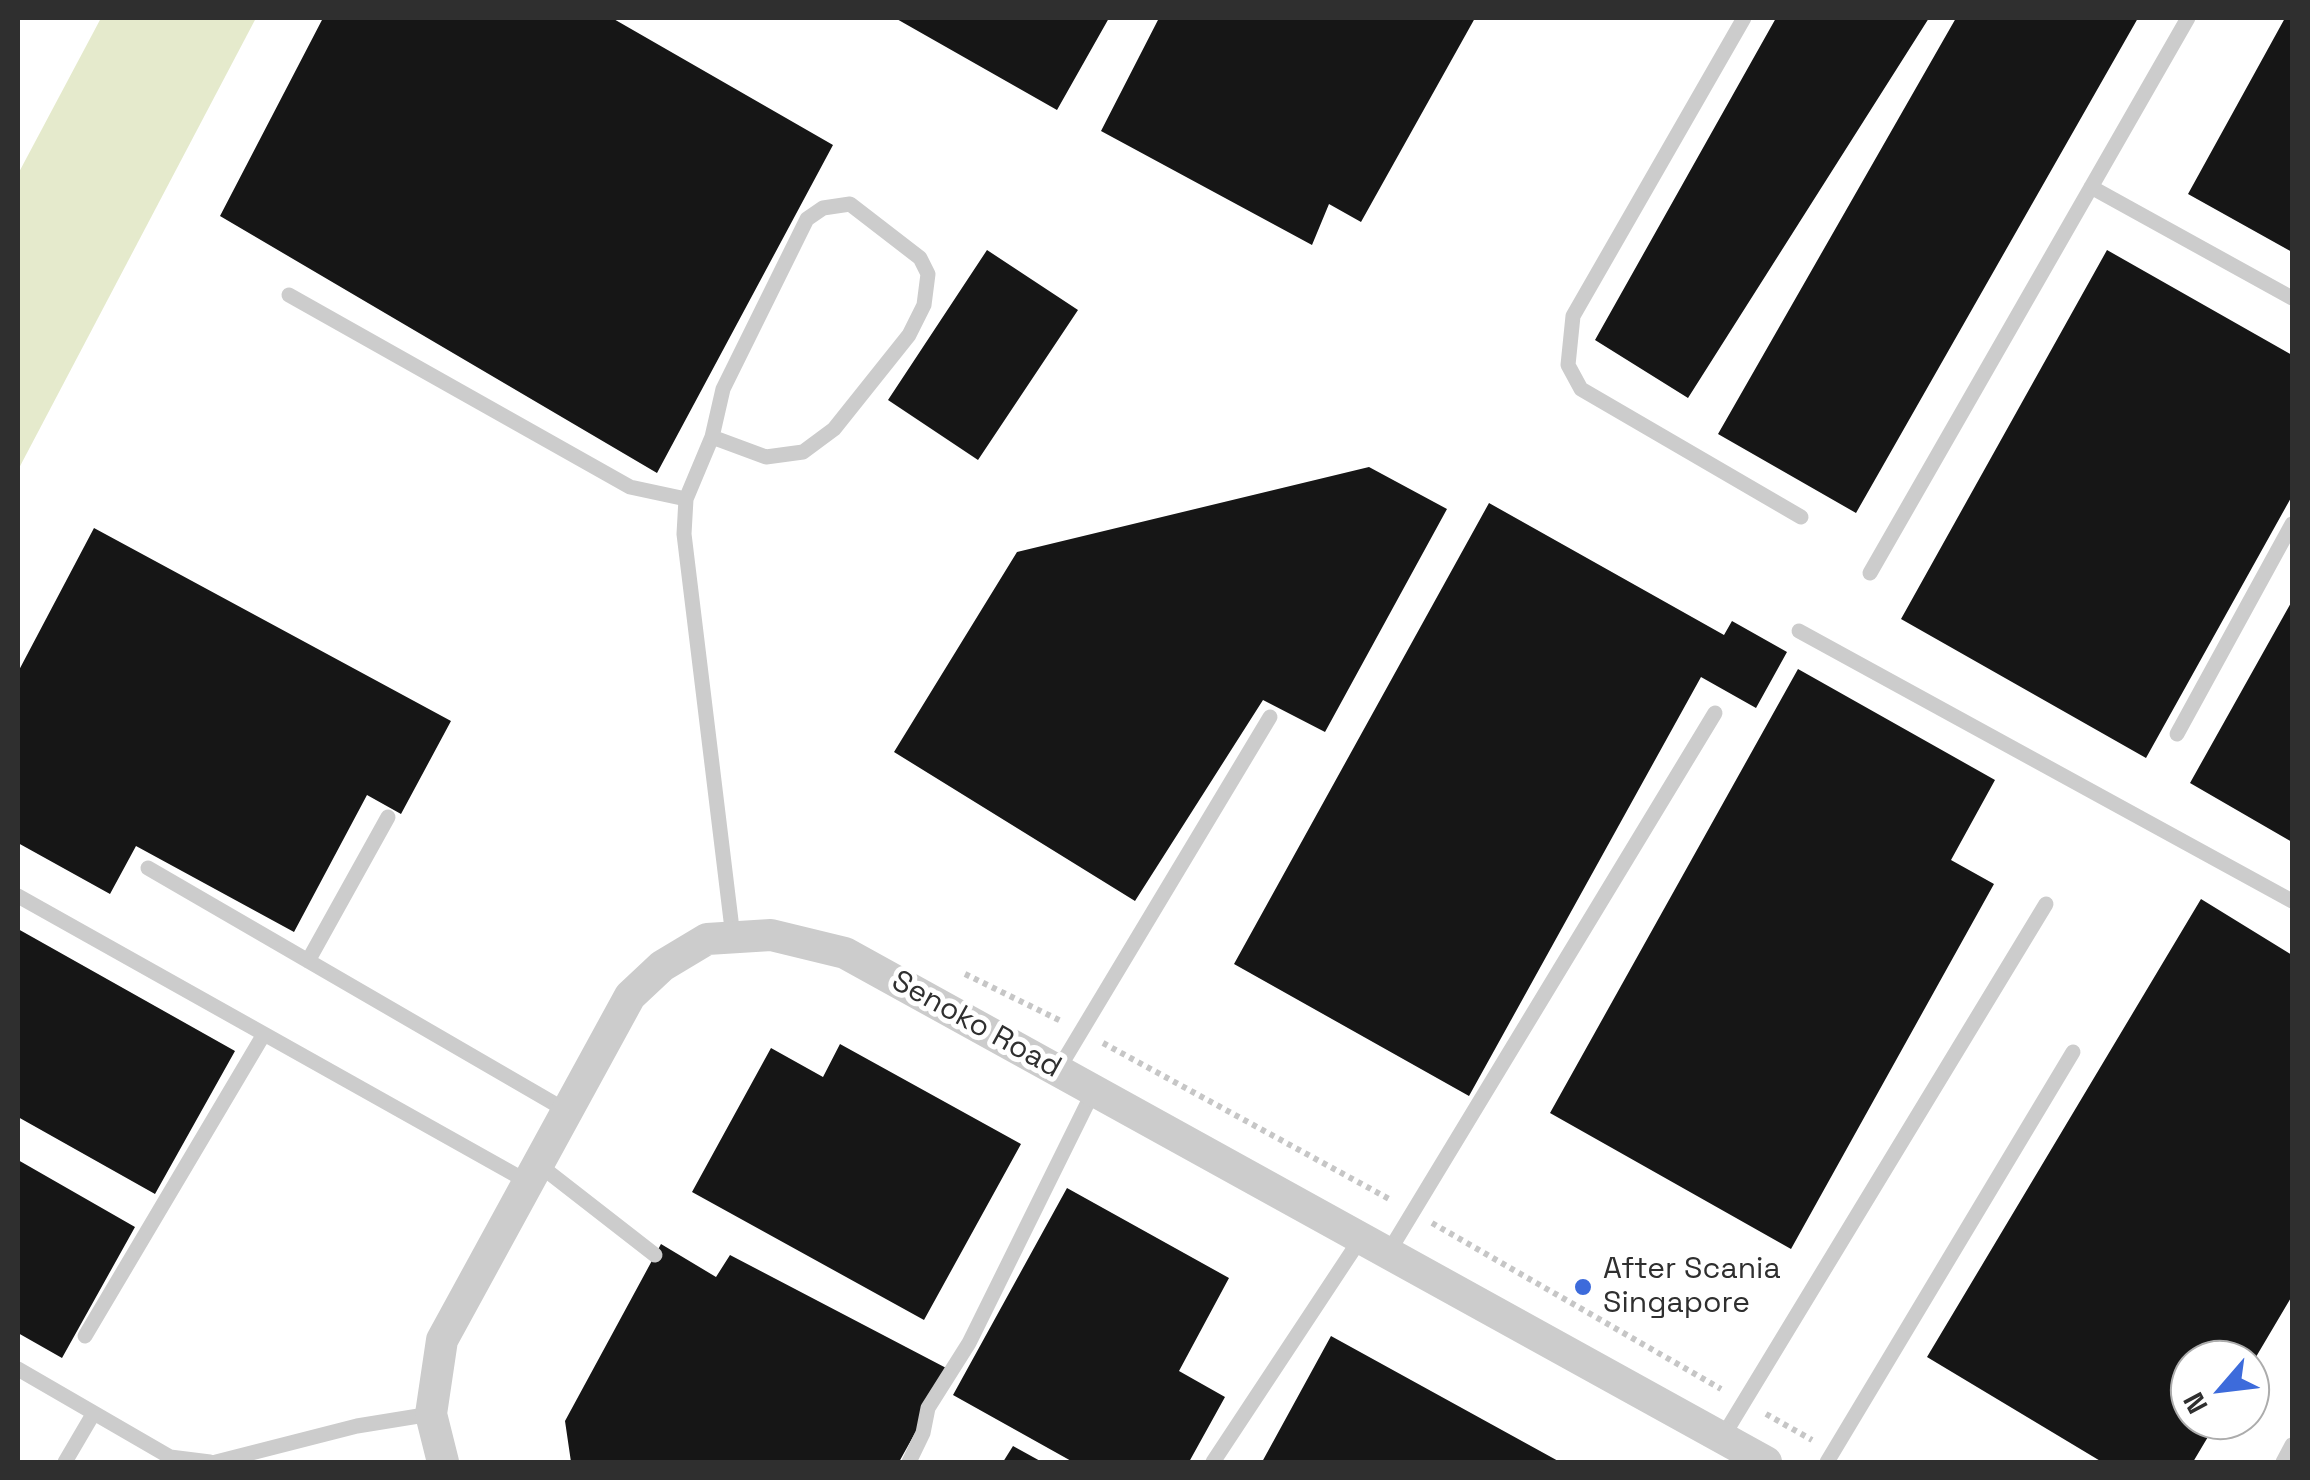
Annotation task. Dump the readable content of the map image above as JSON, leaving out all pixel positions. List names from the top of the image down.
{
  "streets": {
    "street": ["Senoko Road"]
  },
  "places": ["After Scania Singapore"],
  "north": "bottom left"
}
